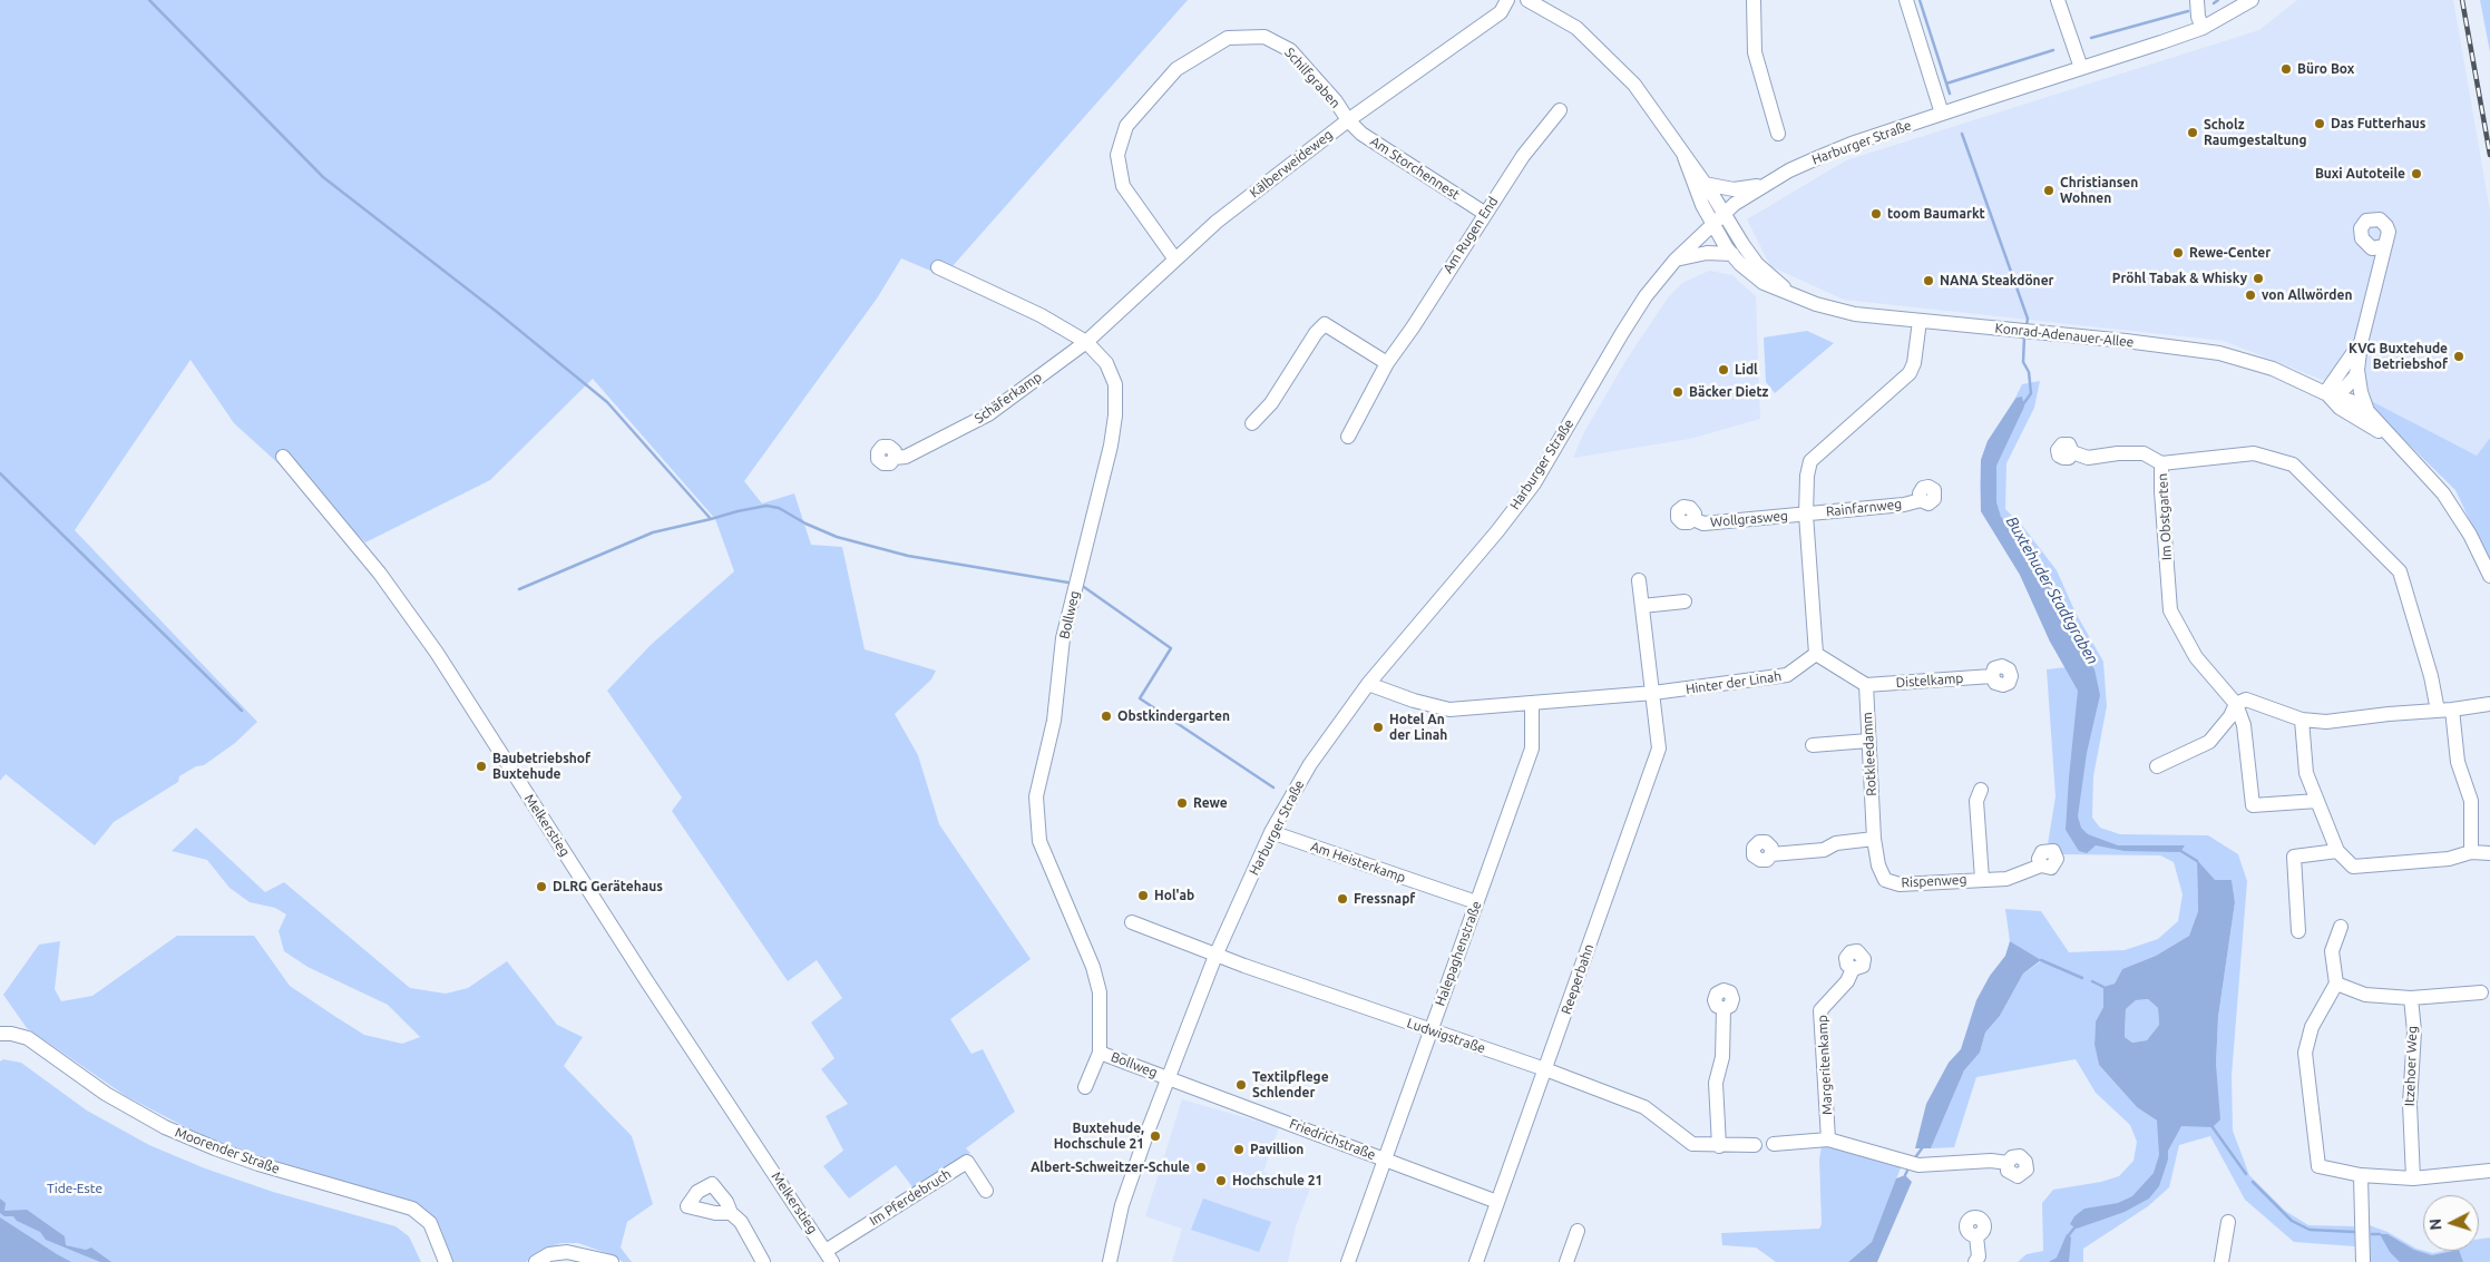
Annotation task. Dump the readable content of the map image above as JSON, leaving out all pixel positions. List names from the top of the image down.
{
  "streets": {
    "street": [
      "Schilfgraben",
      "Harburger Straße",
      "Kälberweideweg",
      "Am Storchennest",
      "Am Rugen End",
      "Konrad-Adenauer-Allee",
      "Schäferkamp",
      "Rainfarnweg",
      "Im Obstgarten",
      "Wollgrasweg",
      "Bollweg",
      "Distelkamp",
      "Hinter der Linah",
      "Rotkleedamm",
      "Melkerstieg",
      "Am Heisterkamp",
      "Rispenweg",
      "Halepaghenstraße",
      "Reeperbahn",
      "Ludwigstraße",
      "Margeritenkamp",
      "Itzehoer Weg",
      "Friedrichstraße",
      "Moorender Straße",
      "Im Pferdebruch"
    ]
  },
  "crossings": [
    ["Schilfgraben", "Kälberweideweg"],
    ["Schilfgraben", "Am Storchennest"],
    ["Harburger Straße", "Konrad-Adenauer-Allee"],
    ["Harburger Straße", "Bollweg"],
    ["Harburger Straße", "Hinter der Linah"],
    ["Harburger Straße", "Am Heisterkamp"],
    ["Harburger Straße", "Ludwigstraße"],
    ["Harburger Straße", "Friedrichstraße"],
    ["Kälberweideweg", "Am Storchennest"],
    ["Kälberweideweg", "Schäferkamp"],
    ["Kälberweideweg", "Bollweg"],
    ["Am Storchennest", "Am Rugen End"],
    ["Schäferkamp", "Bollweg"],
    ["Rainfarnweg", "Wollgrasweg"],
    ["Bollweg", "Friedrichstraße"],
    ["Distelkamp", "Rotkleedamm"],
    ["Hinter der Linah", "Halepaghenstraße"],
    ["Hinter der Linah", "Reeperbahn"],
    ["Rotkleedamm", "Rispenweg"],
    ["Melkerstieg", "Im Pferdebruch"],
    ["Am Heisterkamp", "Halepaghenstraße"],
    ["Halepaghenstraße", "Ludwigstraße"],
    ["Halepaghenstraße", "Friedrichstraße"],
    ["Reeperbahn", "Ludwigstraße"],
    ["Reeperbahn", "Friedrichstraße"]
  ],
  "water": ["Buxtehuder Stadtgraben"],
  "parks": ["Tide-Este"],
  "places": [
    "Büro Box",
    "Das Futterhaus",
    "Scholz Raumgestaltung",
    "Buxi Autoteile",
    "Christiansen Wohnen",
    "toom Baumarkt",
    "Rewe-Center",
    "Pröhl Tabak & Whisky",
    "NANA Steakdöner",
    "von Allwörden",
    "KVG Buxtehude Betriebshof",
    "Lidl",
    "Bäcker Dietz",
    "Obstkindergarten",
    "Hotel An der Linah",
    "Baubetriebshof Buxtehude",
    "Rewe",
    "DLRG Gerätehaus",
    "Hol'ab",
    "Fressnapf",
    "Textilpflege Schlender",
    "Buxtehude, Hochschule 21",
    "Pavillion",
    "Albert-Schweitzer-Schule",
    "Hochschule 21"
  ],
  "north": "left"
}
